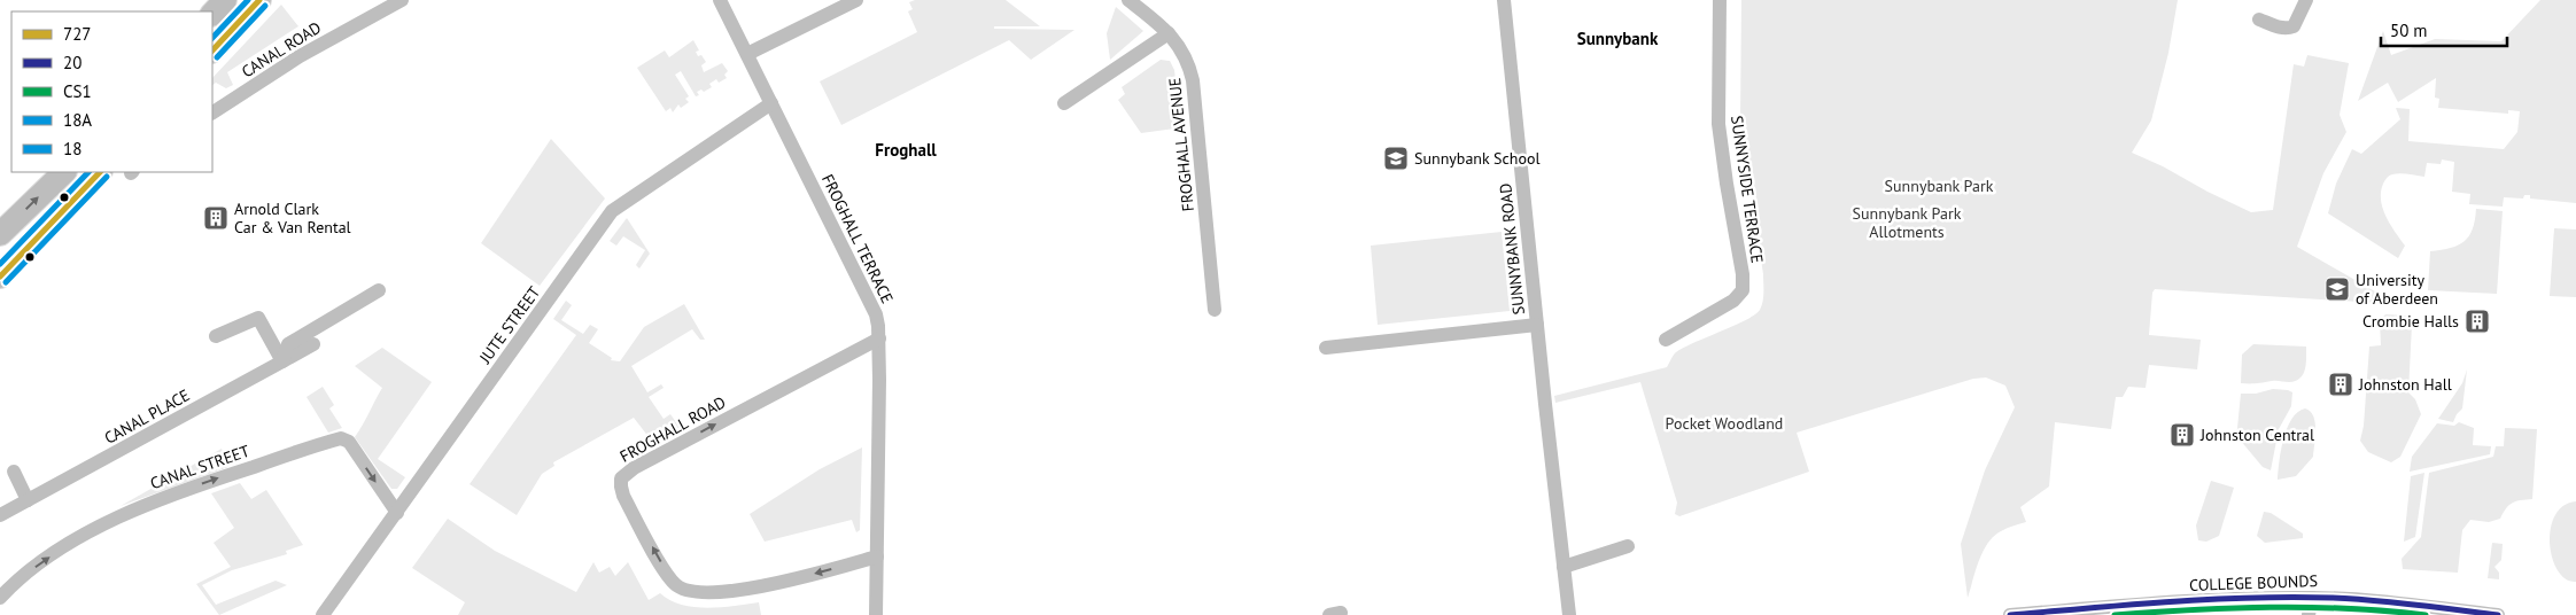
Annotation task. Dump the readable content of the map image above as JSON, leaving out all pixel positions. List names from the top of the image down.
{
  "streets": {
    "street": [
      "CANAL ROAD",
      "FROGHALL AVENUE",
      "SUNNYSIDE TERRACE",
      "FROGHALL TERRACE",
      "SUNNYBANK ROAD",
      "JUTE STREET",
      "CANAL PLACE",
      "FROGHALL ROAD",
      "CANAL STREET",
      "COLLEGE BOUNDS"
    ]
  },
  "crossings": [
    ["FROGHALL TERRACE", "JUTE STREET"],
    ["FROGHALL TERRACE", "FROGHALL ROAD"],
    ["JUTE STREET", "CANAL STREET"]
  ],
  "one_way": ["CANAL STREET"],
  "districts": ["Sunnybank", "Froghall"],
  "parks": ["Sunnybank Park", "Sunnybank Park Allotments", "Pocket Woodland"],
  "places": {
    "school or university": ["Sunnybank School", "University of Aberdeen"],
    "building": [
      "Arnold Clark Car & Van Rental",
      "Crombie Halls",
      "Johnston Hall",
      "Johnston Central"
    ]
  },
  "lines": [
    "transit line 727",
    "transit line 18",
    "transit line 18A",
    "transit line 20",
    "transit line CS1"
  ],
  "legend": [
    "727",
    "20",
    "CS1",
    "18A",
    "18"
  ],
  "scale_bar": "50 m"
}
